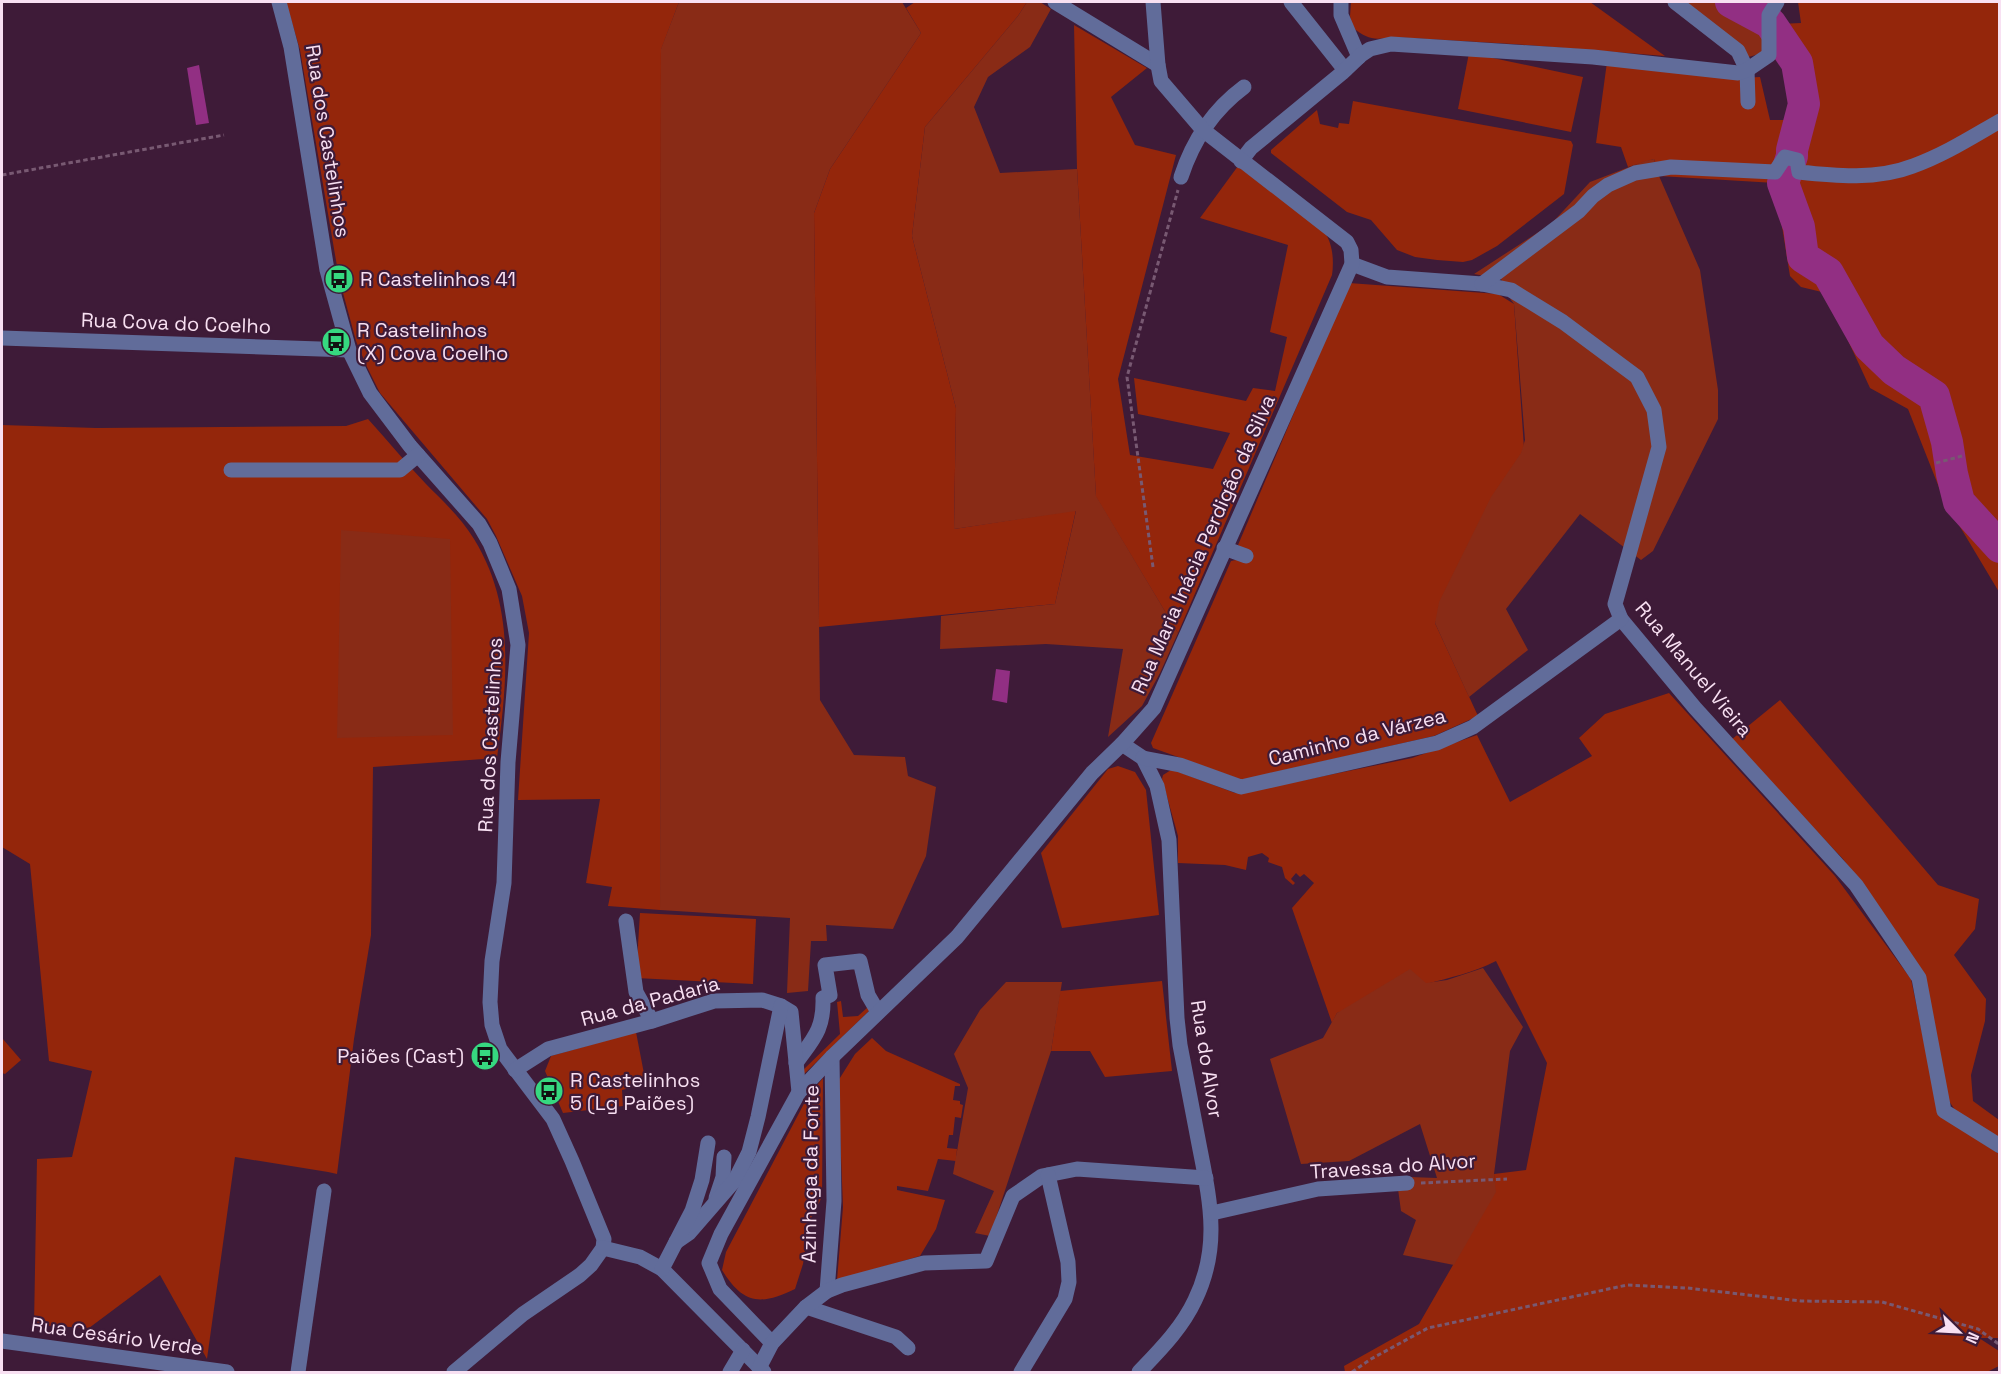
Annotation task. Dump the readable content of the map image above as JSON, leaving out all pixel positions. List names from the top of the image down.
{
  "streets": {
    "street": [
      "Rua dos Castelinhos",
      "Rua Cova do Coelho",
      "Rua Maria Inácia Perdigão da Silva",
      "Rua Manuel Vieira",
      "Caminho da Várzea",
      "Rua da Padaria",
      "Rua do Alvor",
      "Travessa do Alvor",
      "Azinhaga da Fonte",
      "Rua Cesário Verde"
    ]
  },
  "crossings": [
    ["Rua dos Castelinhos", "Rua Cova do Coelho"],
    ["Rua dos Castelinhos", "Rua da Padaria"],
    ["Rua Maria Inácia Perdigão da Silva", "Rua Manuel Vieira"],
    ["Rua Maria Inácia Perdigão da Silva", "Rua do Alvor"],
    ["Rua Maria Inácia Perdigão da Silva", "Azinhaga da Fonte"],
    ["Rua Manuel Vieira", "Caminho da Várzea"],
    ["Caminho da Várzea", "Rua do Alvor"],
    ["Rua do Alvor", "Travessa do Alvor"]
  ],
  "places": {
    "bus stop": [
      "R Castelinhos 41",
      "R Castelinhos (X) Cova Coelho",
      "Paiões (Cast)",
      "R Castelinhos 5 (Lg Paiões)"
    ]
  },
  "north": "bottom right"
}
